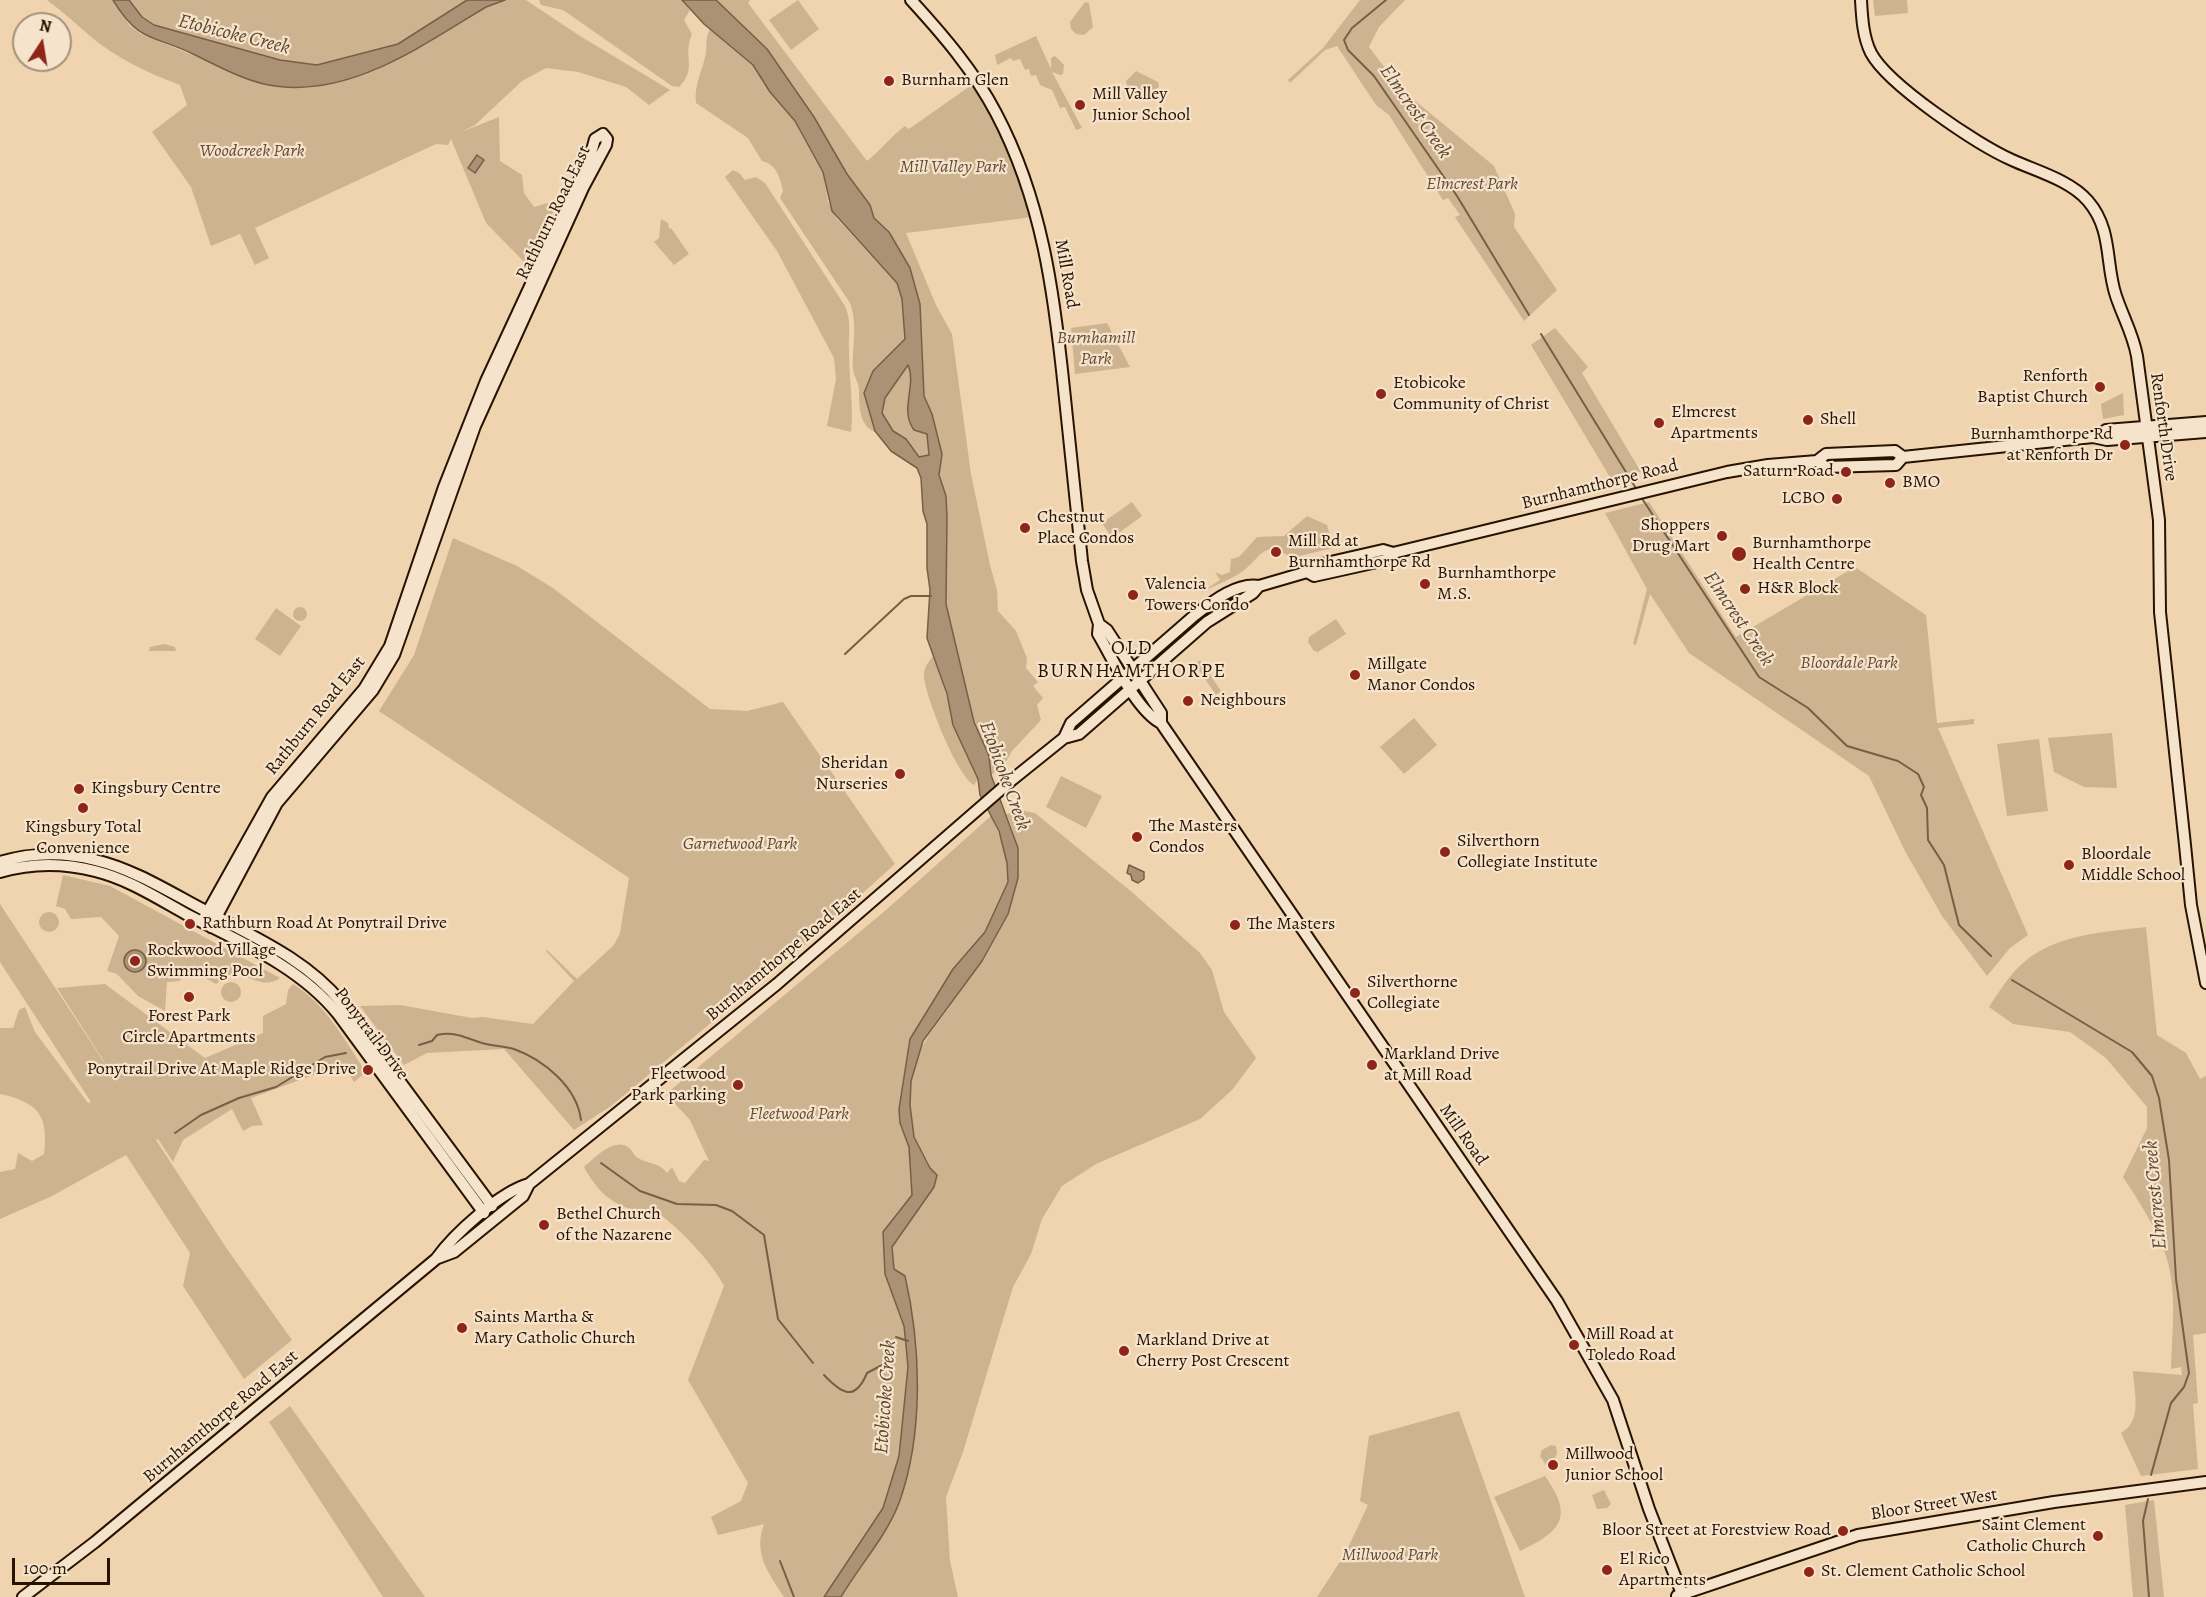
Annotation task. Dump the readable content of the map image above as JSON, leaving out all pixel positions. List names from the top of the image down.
{
  "streets": {
    "street": [
      "Rathburn Road East",
      "Mill Road",
      "Renforth Drive",
      "Burnhamthorpe Road",
      "Burnhamthorpe Road East",
      "Ponytrail Drive",
      "Bloor Street West"
    ]
  },
  "crossings": [
    ["Rathburn Road East", "Ponytrail Drive"],
    ["Mill Road", "Burnhamthorpe Road"],
    ["Mill Road", "Bloor Street West"],
    ["Renforth Drive", "Burnhamthorpe Road"],
    ["Burnhamthorpe Road", "Burnhamthorpe Road East"],
    ["Burnhamthorpe Road East", "Ponytrail Drive"]
  ],
  "districts": ["OLD BURNHAMTHORPE"],
  "water": ["Etobicoke Creek", "Elmcrest Creek"],
  "parks": [
    "Woodcreek Park",
    "Mill Valley Park",
    "Elmcrest Park",
    "Burnhamill Park",
    "Bloordale Park",
    "Garnetwood Park",
    "Fleetwood Park",
    "Millwood Park"
  ],
  "places": [
    "Burnham Glen",
    "Mill Valley Junior School",
    "Renforth Baptist Church",
    "Etobicoke Community of Christ",
    "Shell",
    "Elmcrest Apartments",
    "Burnhamthorpe Rd at Renforth Dr",
    "Saturn Road",
    "BMO",
    "LCBO",
    "Chestnut Place Condos",
    "Shoppers Drug Mart",
    "Mill Rd at Burnhamthorpe Rd",
    "Burnhamthorpe Health Centre",
    "Burnhamthorpe M.S.",
    "H&R Block",
    "Valencia Towers Condo",
    "Millgate Manor Condos",
    "Neighbours",
    "Sheridan Nurseries",
    "Kingsbury Centre",
    "Kingsbury Total Convenience",
    "The Masters Condos",
    "Silverthorn Collegiate Institute",
    "Bloordale Middle School",
    "Rathburn Road At Ponytrail Drive",
    "The Masters",
    "Rockwood Village Swimming Pool",
    "Silverthorne Collegiate",
    "Forest Park Circle Apartments",
    "Markland Drive at Mill Road",
    "Ponytrail Drive At Maple Ridge Drive",
    "Fleetwood Park parking",
    "Bethel Church of the Nazarene",
    "Saints Martha & Mary Catholic Church",
    "Mill Road at Toledo Road",
    "Markland Drive at Cherry Post Crescent",
    "Millwood Junior School",
    "Bloor Street at Forestview Road",
    "Saint Clement Catholic Church",
    "El Rico Apartments",
    "St. Clement Catholic School"
  ],
  "scale_bar": "100 m",
  "north": "top"
}
